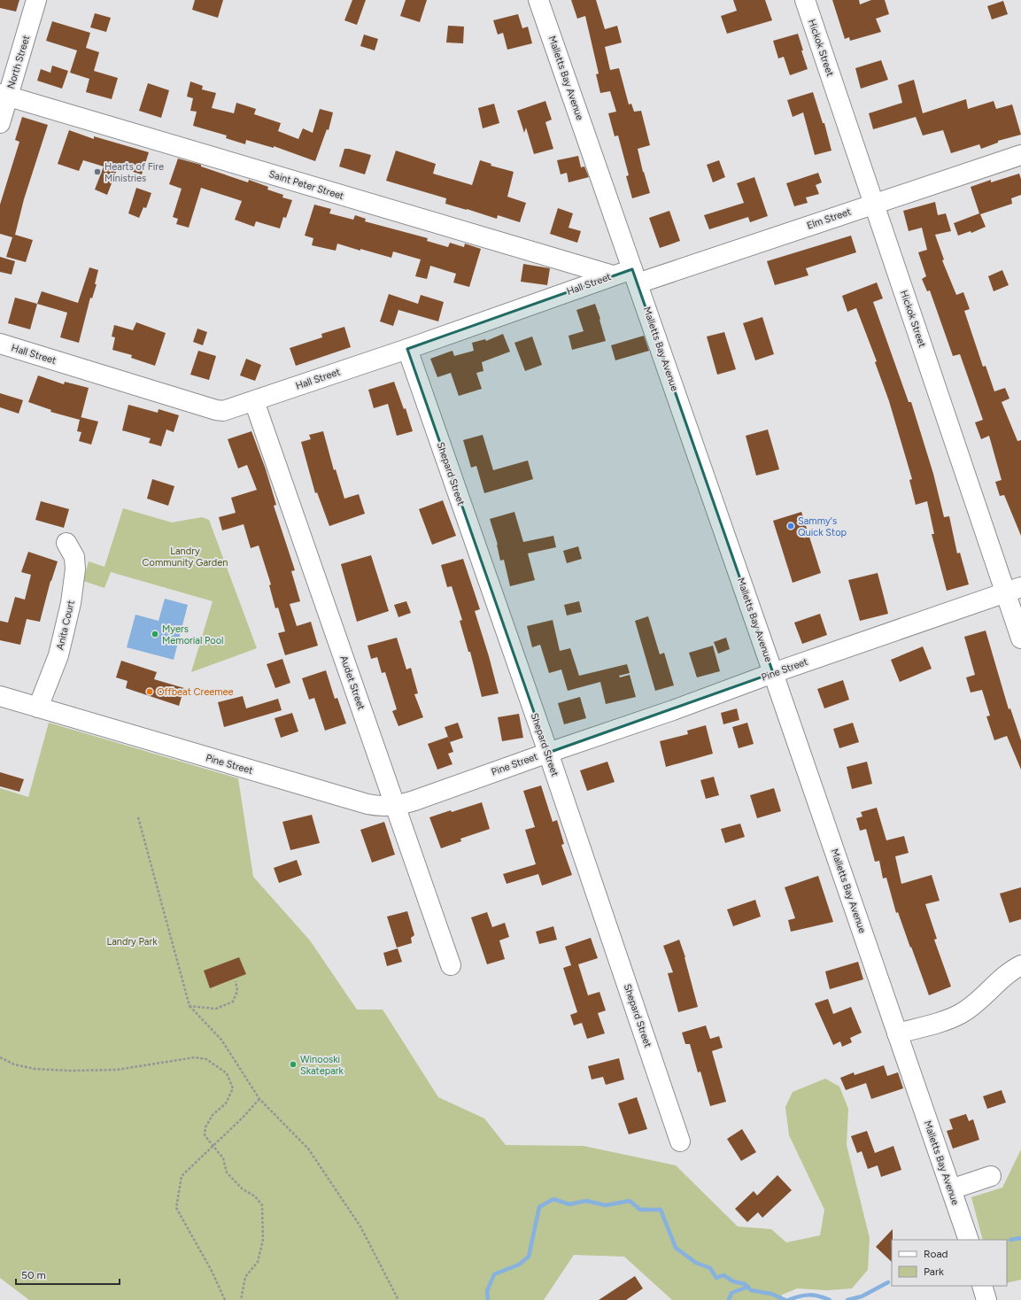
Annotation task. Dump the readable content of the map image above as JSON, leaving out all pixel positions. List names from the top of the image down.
{
  "streets": {
    "street": [
      "Hickok Street",
      "North Street",
      "Malletts Bay Avenue",
      "Saint Peter Street",
      "Elm Street",
      "Hall Street",
      "Shepard Street",
      "Anita Court",
      "Pine Street",
      "Audet Street"
    ]
  },
  "crossings": [
    ["Hickok Street", "Elm Street"],
    ["Hickok Street", "Pine Street"],
    ["North Street", "Saint Peter Street"],
    ["Malletts Bay Avenue", "Elm Street"],
    ["Malletts Bay Avenue", "Hall Street"],
    ["Malletts Bay Avenue", "Pine Street"],
    ["Saint Peter Street", "Hall Street"],
    ["Elm Street", "Hall Street"],
    ["Hall Street", "Shepard Street"],
    ["Hall Street", "Audet Street"],
    ["Shepard Street", "Pine Street"],
    ["Anita Court", "Pine Street"],
    ["Pine Street", "Audet Street"]
  ],
  "parks": ["Landry Community Garden", "Landry Park"],
  "places": [
    "Hearts of Fire Ministries",
    "Sammy's Quick Stop",
    "Myers Memorial Pool",
    "Offbeat Creemee",
    "Winooski Skatepark"
  ],
  "legend": ["Road", "Park"],
  "scale_bar": "50 m"
}
